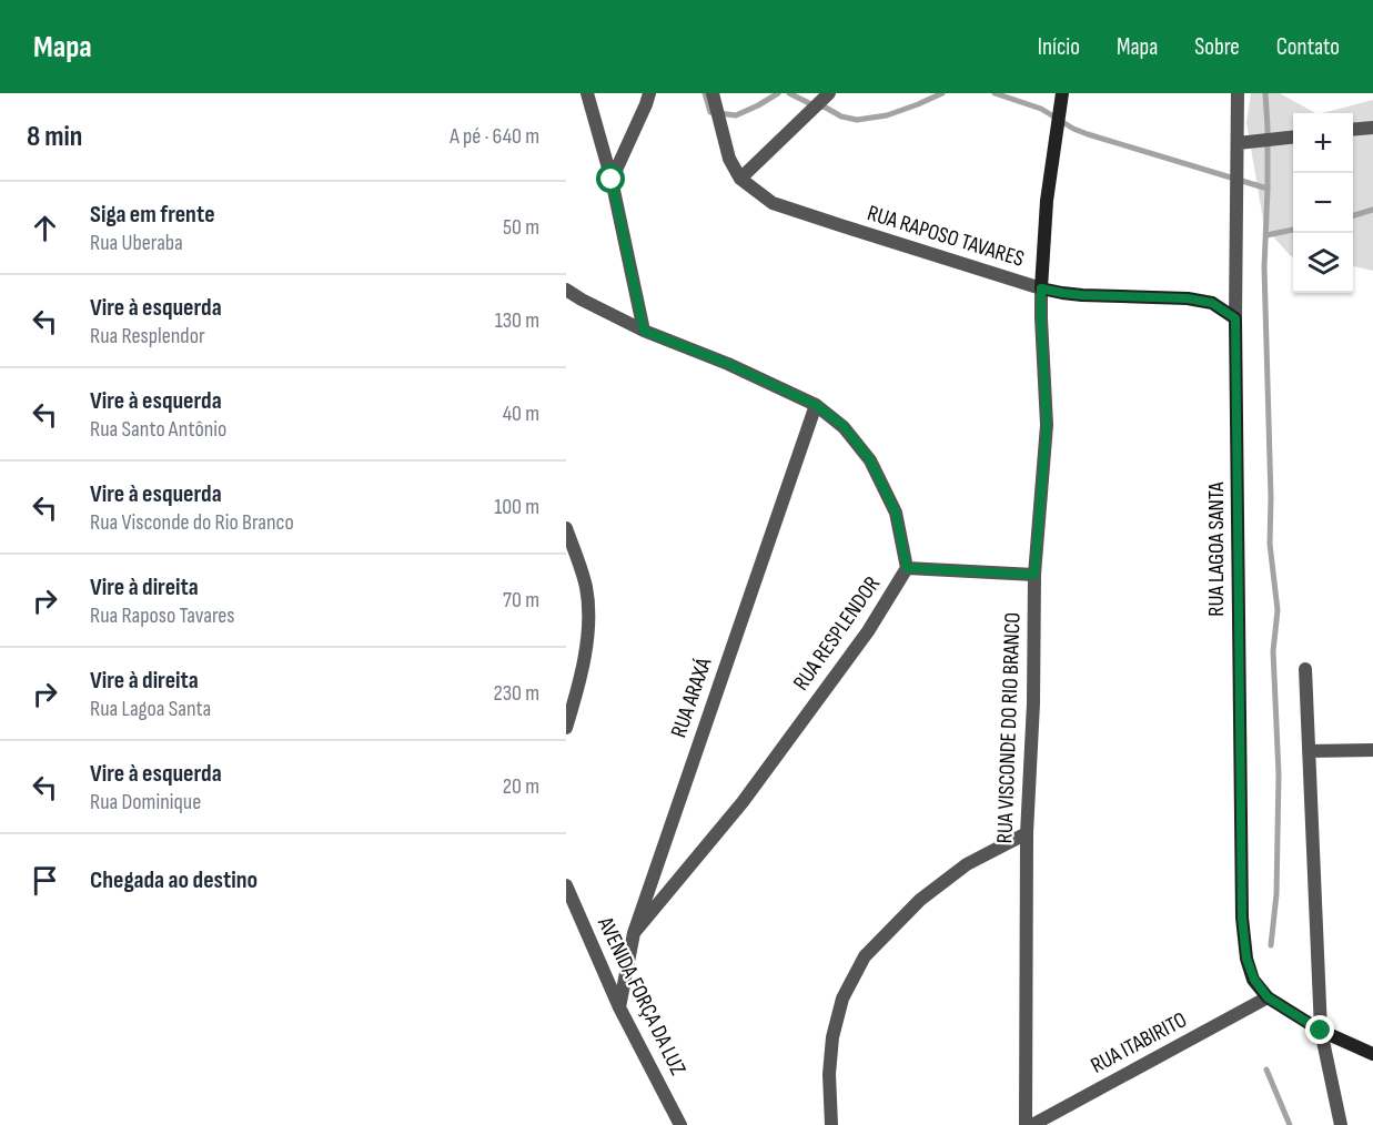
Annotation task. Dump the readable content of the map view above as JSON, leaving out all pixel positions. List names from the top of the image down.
{
  "streets": {
    "street": [
      "RUA RAPOSO TAVARES",
      "RUA LAGOA SANTA",
      "RUA RESPLENDOR",
      "RUA ARAXÁ",
      "RUA VISCONDE DO RIO BRANCO",
      "AVENIDA FORÇA DA LUZ",
      "RUA ITABIRITO"
    ]
  },
  "crossings": [
    ["RUA RAPOSO TAVARES", "RUA LAGOA SANTA"],
    ["RUA RAPOSO TAVARES", "RUA VISCONDE DO RIO BRANCO"],
    ["RUA LAGOA SANTA", "RUA ITABIRITO"],
    ["RUA RESPLENDOR", "RUA ARAXÁ"],
    ["RUA ARAXÁ", "AVENIDA FORÇA DA LUZ"]
  ],
  "page": {
    "header": "Mapa",
    "nav": [
      "Início",
      "Mapa",
      "Sobre",
      "Contato"
    ],
    "heading": ["8 min", "A pé · 640 m"],
    "map_buttons": ["+", "−"],
    "list": [
      ["Siga em frente", "Rua Uberaba", "50 m"],
      ["Vire à esquerda", "Rua Resplendor", "130 m"],
      ["Vire à esquerda", "Rua Santo Antônio", "40 m"],
      ["Vire à esquerda", "Rua Visconde do Rio Branco", "100 m"],
      ["Vire à direita", "Rua Raposo Tavares", "70 m"],
      ["Vire à direita", "Rua Lagoa Santa", "230 m"],
      ["Vire à esquerda", "Rua Dominique", "20 m"],
      "Chegada ao destino"
    ]
  }
}
